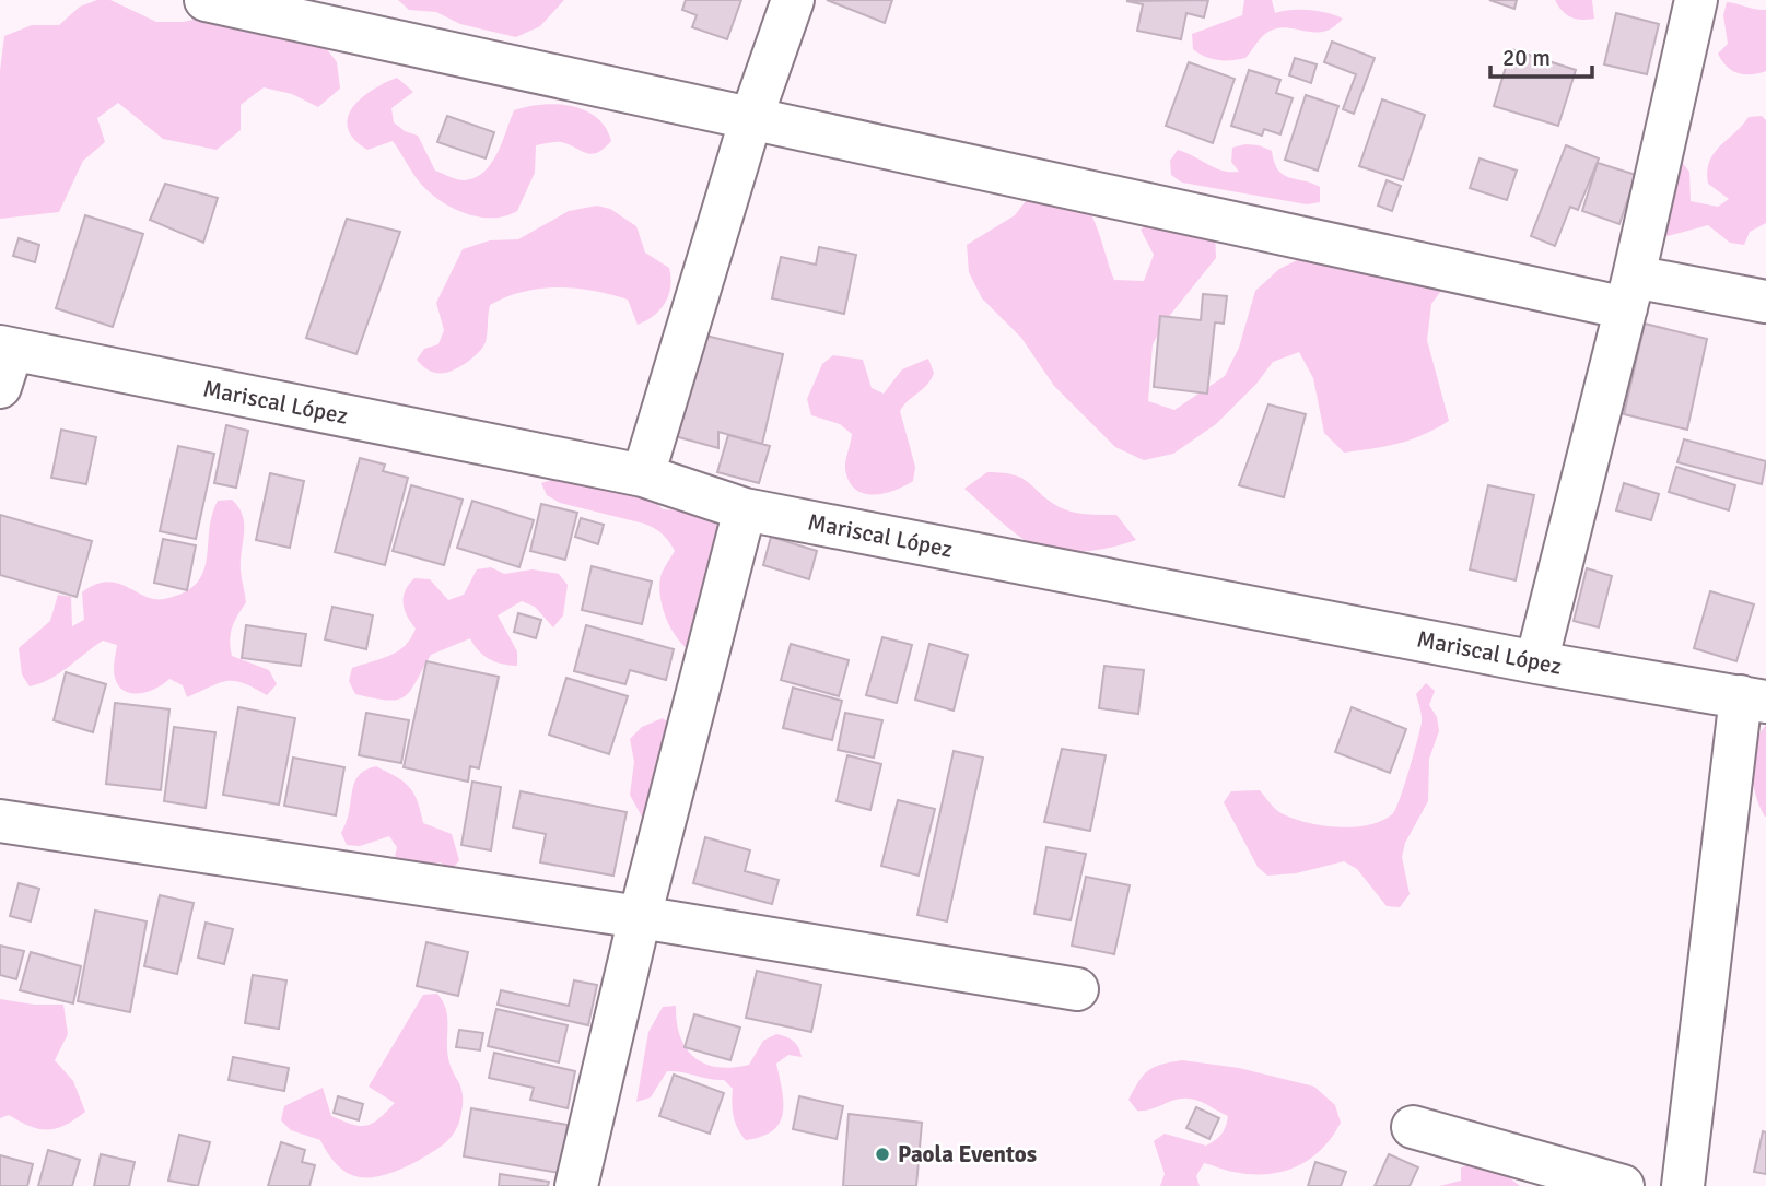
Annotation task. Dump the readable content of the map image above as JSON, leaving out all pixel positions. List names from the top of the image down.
{
  "streets": {
    "street": ["Mariscal López"]
  },
  "places": ["Paola Eventos"],
  "scale_bar": "20 m"
}
